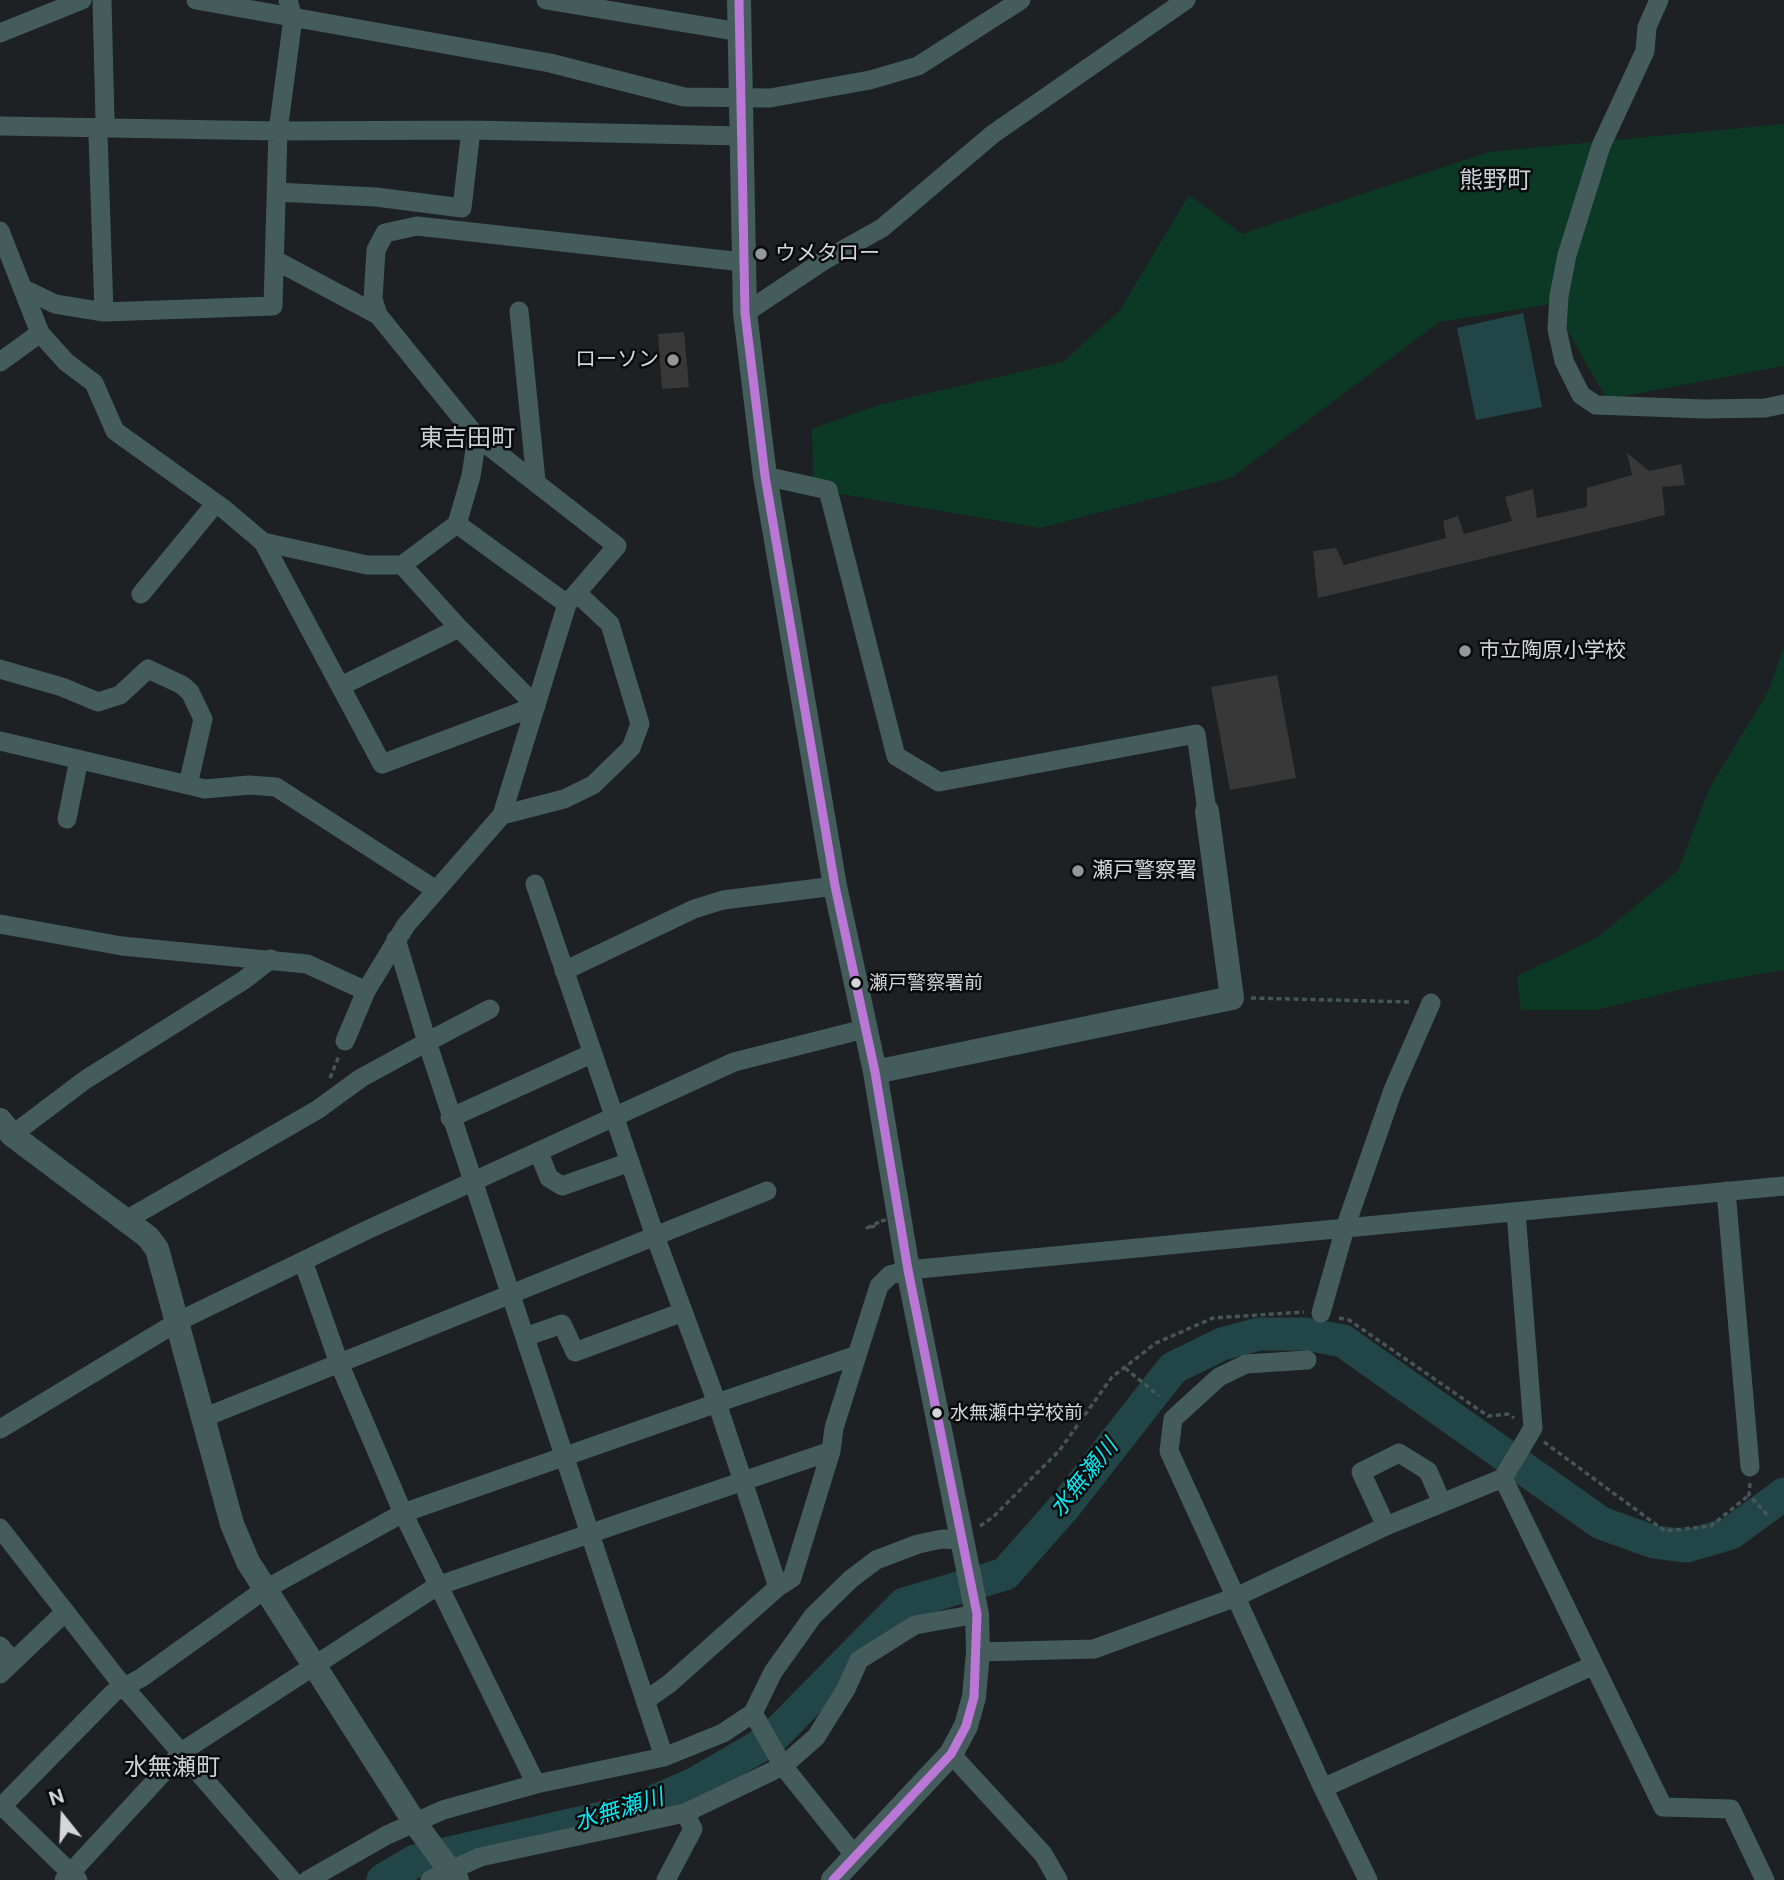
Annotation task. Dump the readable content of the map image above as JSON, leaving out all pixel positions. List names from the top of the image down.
{
  "districts": ["熊野町", "東吉田町", "水無瀬町"],
  "water": ["水無瀬川"],
  "places": [
    "ウメタロー",
    "ローソン",
    "市立陶原小学校",
    "瀬戸警察署",
    "瀬戸警察署前",
    "水無瀬中学校前"
  ],
  "north": "top"
}
